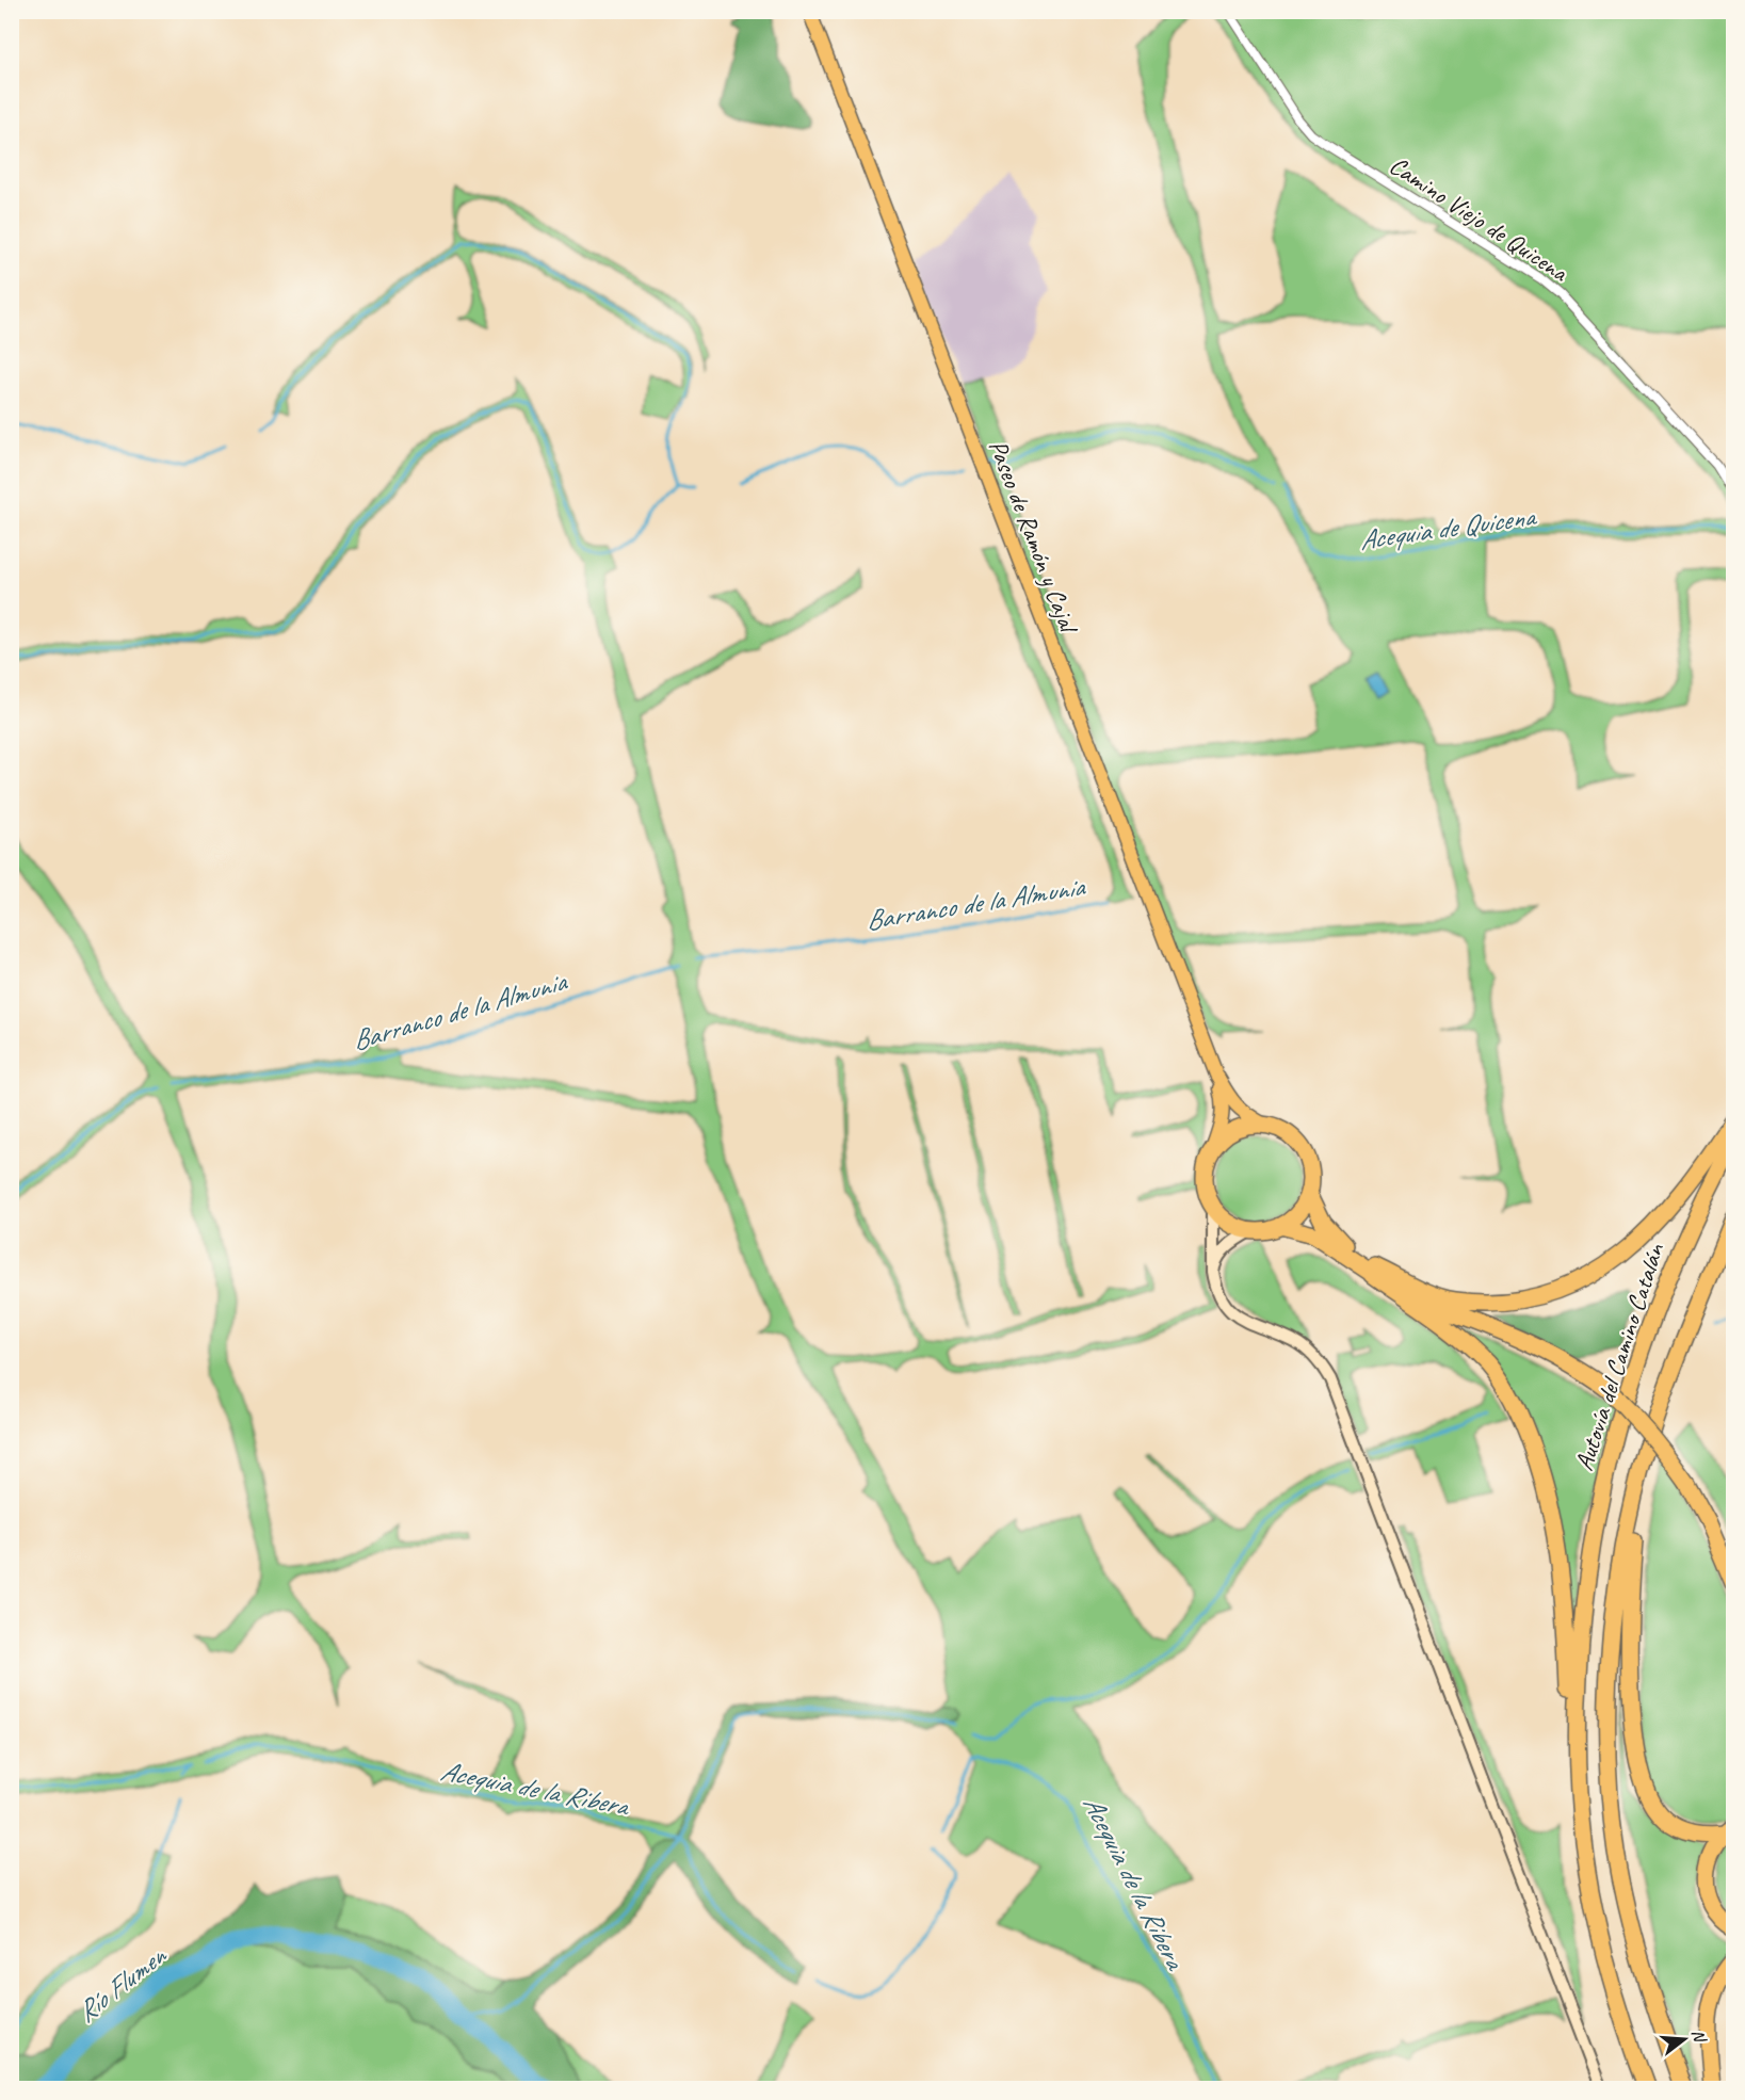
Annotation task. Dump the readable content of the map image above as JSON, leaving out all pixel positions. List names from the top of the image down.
{
  "streets": {
    "highway": ["Autovía del Camino Catalán"],
    "main road": ["Paseo de Ramón y Cajal"],
    "street": ["Camino Viejo de Quicena"]
  },
  "water": [
    "Acequia de Quicena",
    "Barranco de la Almunia",
    "Acequia de la Ribera",
    "Río Flumen"
  ],
  "north": "right"
}
